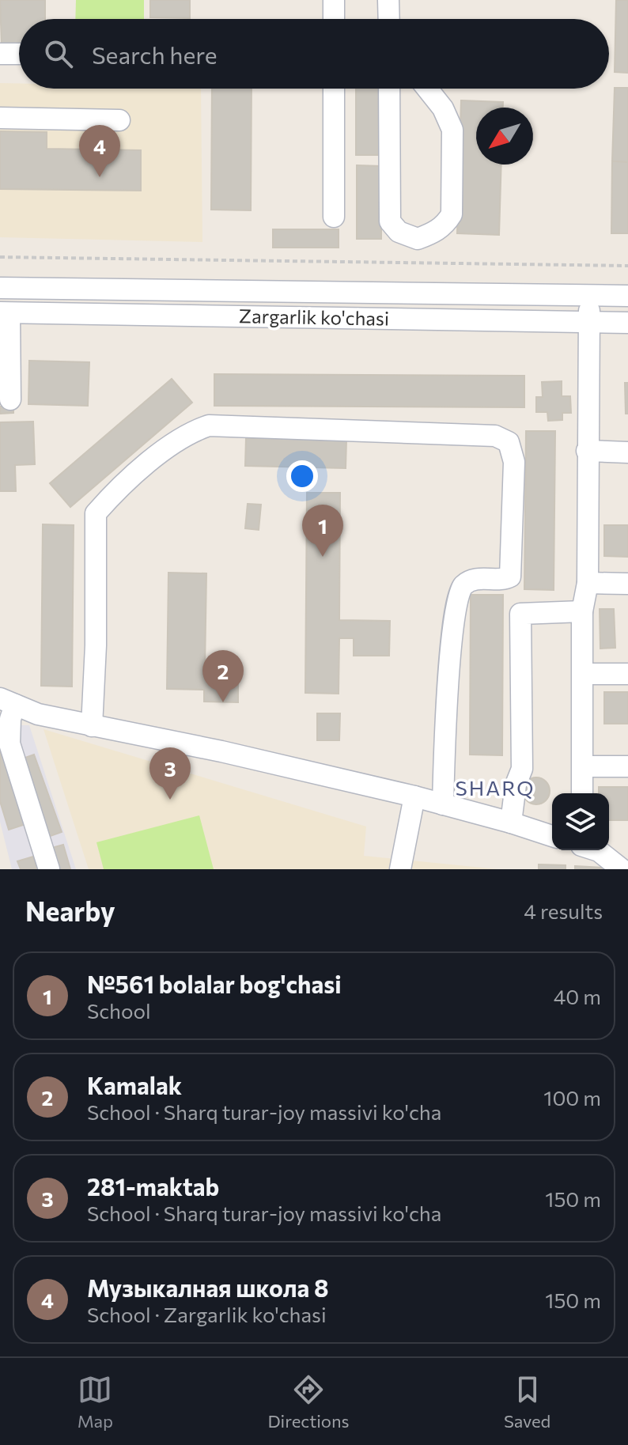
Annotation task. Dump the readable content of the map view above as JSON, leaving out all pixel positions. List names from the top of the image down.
{
  "streets": {
    "street": ["Zargarlik ko'chasi"]
  },
  "districts": ["SHARQ"],
  "north": "bottom left",
  "page": {
    "search": "Search here",
    "pins": [
      "4",
      "1",
      "2",
      "3"
    ],
    "heading": ["Nearby", "4 results"],
    "list": [
      {
        "mark": "1",
        "name": "№561 bolalar bog'chasi",
        "note": "School",
        "value": "40 m"
      },
      {
        "mark": "2",
        "name": "Kamalak",
        "note": "School · Sharq turar-joy massivi ko'cha",
        "value": "100 m"
      },
      {
        "mark": "3",
        "name": "281-maktab",
        "note": "School · Sharq turar-joy massivi ko'cha",
        "value": "150 m"
      },
      {
        "mark": "4",
        "name": "Музыкалная школа 8",
        "note": "School · Zargarlik ko'chasi",
        "value": "150 m"
      }
    ],
    "nav": ["Map", "Directions", "Saved"]
  }
}
